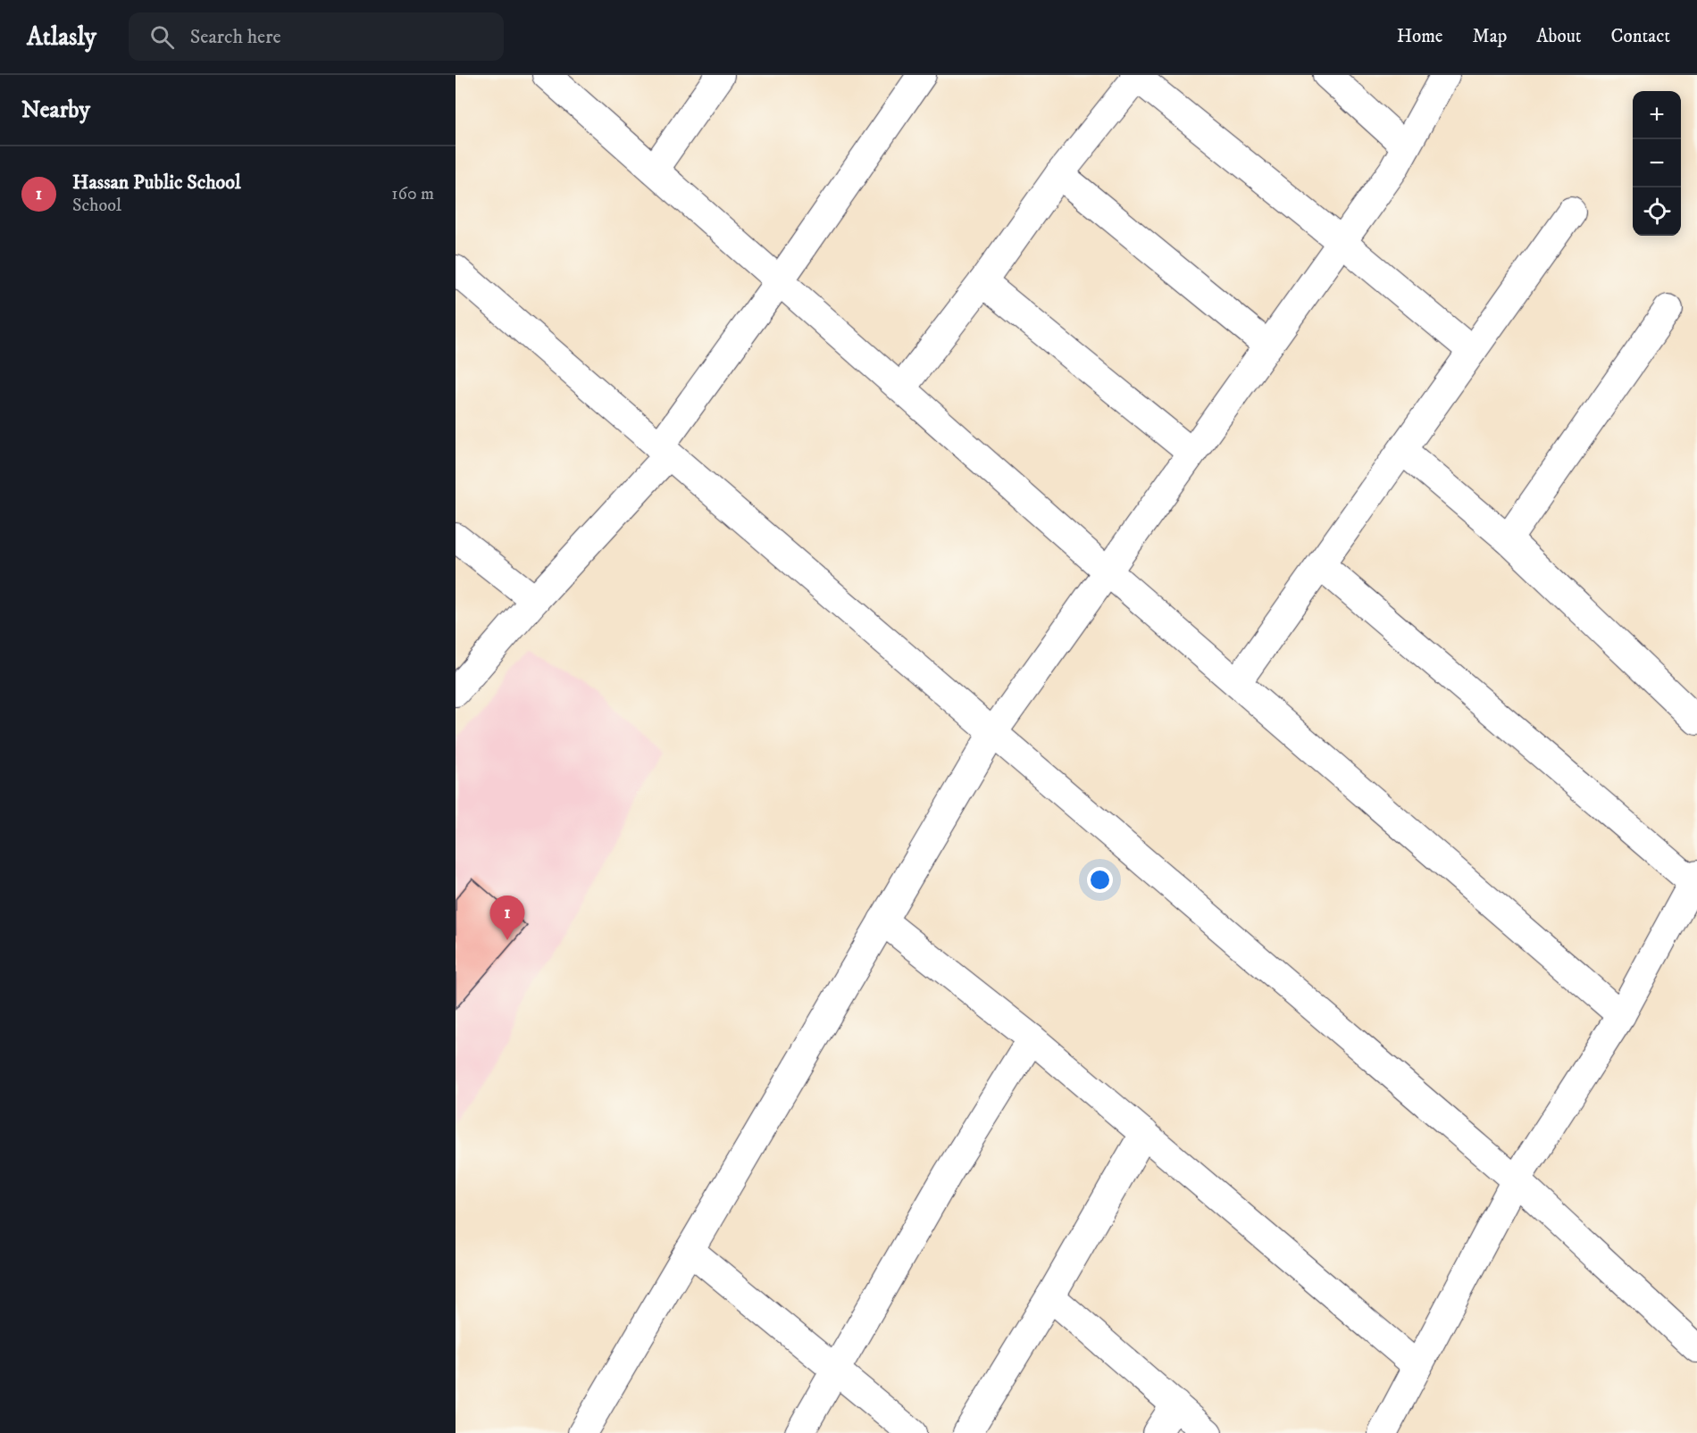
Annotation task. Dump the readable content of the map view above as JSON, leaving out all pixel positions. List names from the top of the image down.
{
  "page": {
    "header": "Atlasly",
    "search": "Search here",
    "nav": [
      "Home",
      "Map",
      "About",
      "Contact"
    ],
    "heading": "Nearby",
    "map_buttons": ["+", "−"],
    "list": [
      {
        "mark": "1",
        "name": "Hassan Public School",
        "note": "School",
        "value": "160 m"
      }
    ],
    "pins": "1"
  }
}
